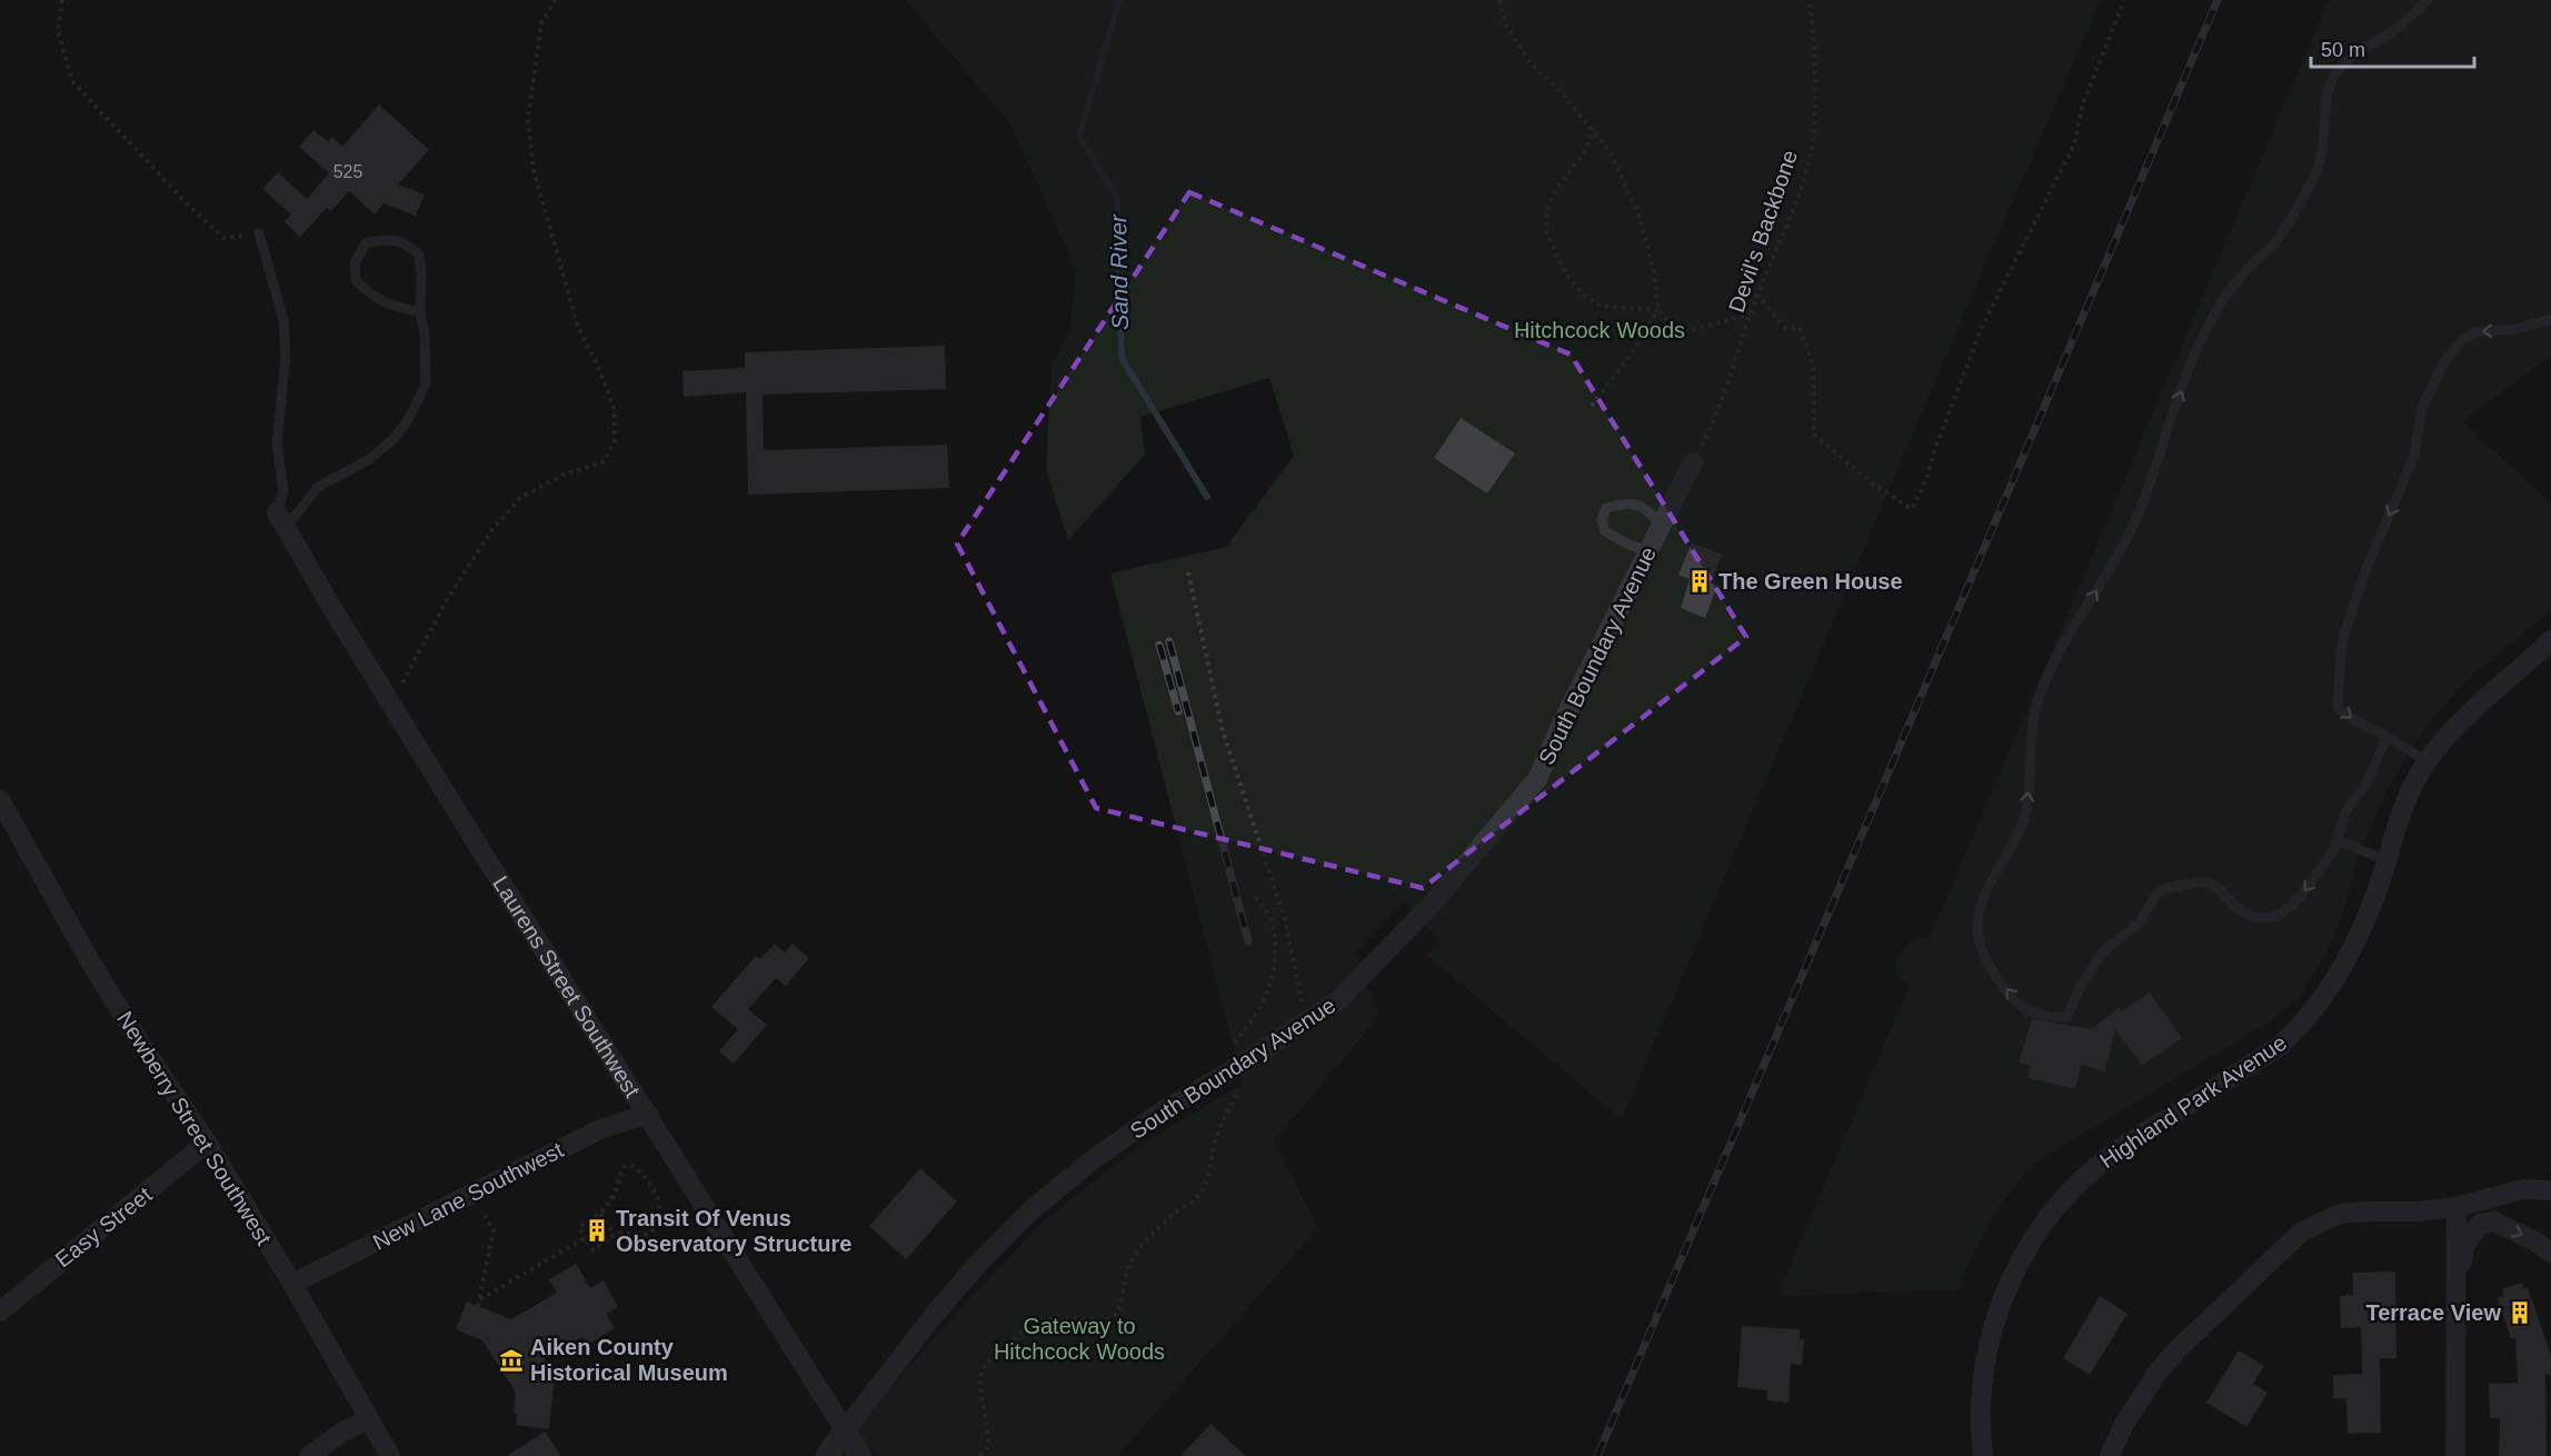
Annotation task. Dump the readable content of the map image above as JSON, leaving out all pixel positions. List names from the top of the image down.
{
  "streets": {
    "street": [
      "South Boundary Avenue",
      "Laurens Street Southwest",
      "Highland Park Avenue",
      "Newberry Street Southwest",
      "New Lane Southwest",
      "Easy Street"
    ],
    "path": ["Devil's Backbone"]
  },
  "crossings": [
    ["Devil's Backbone", "South Boundary Avenue"],
    ["South Boundary Avenue", "Laurens Street Southwest"],
    ["Laurens Street Southwest", "New Lane Southwest"],
    ["Newberry Street Southwest", "New Lane Southwest"],
    ["Newberry Street Southwest", "Easy Street"]
  ],
  "water": ["Sand River"],
  "parks": ["Hitchcock Woods", "Gateway to Hitchcock Woods"],
  "places": {
    "building": ["The Green House", "Transit Of Venus Observatory Structure", "Terrace View"],
    "museum": ["Aiken County Historical Museum"]
  },
  "house_numbers": ["525"],
  "scale_bar": "50 m"
}
